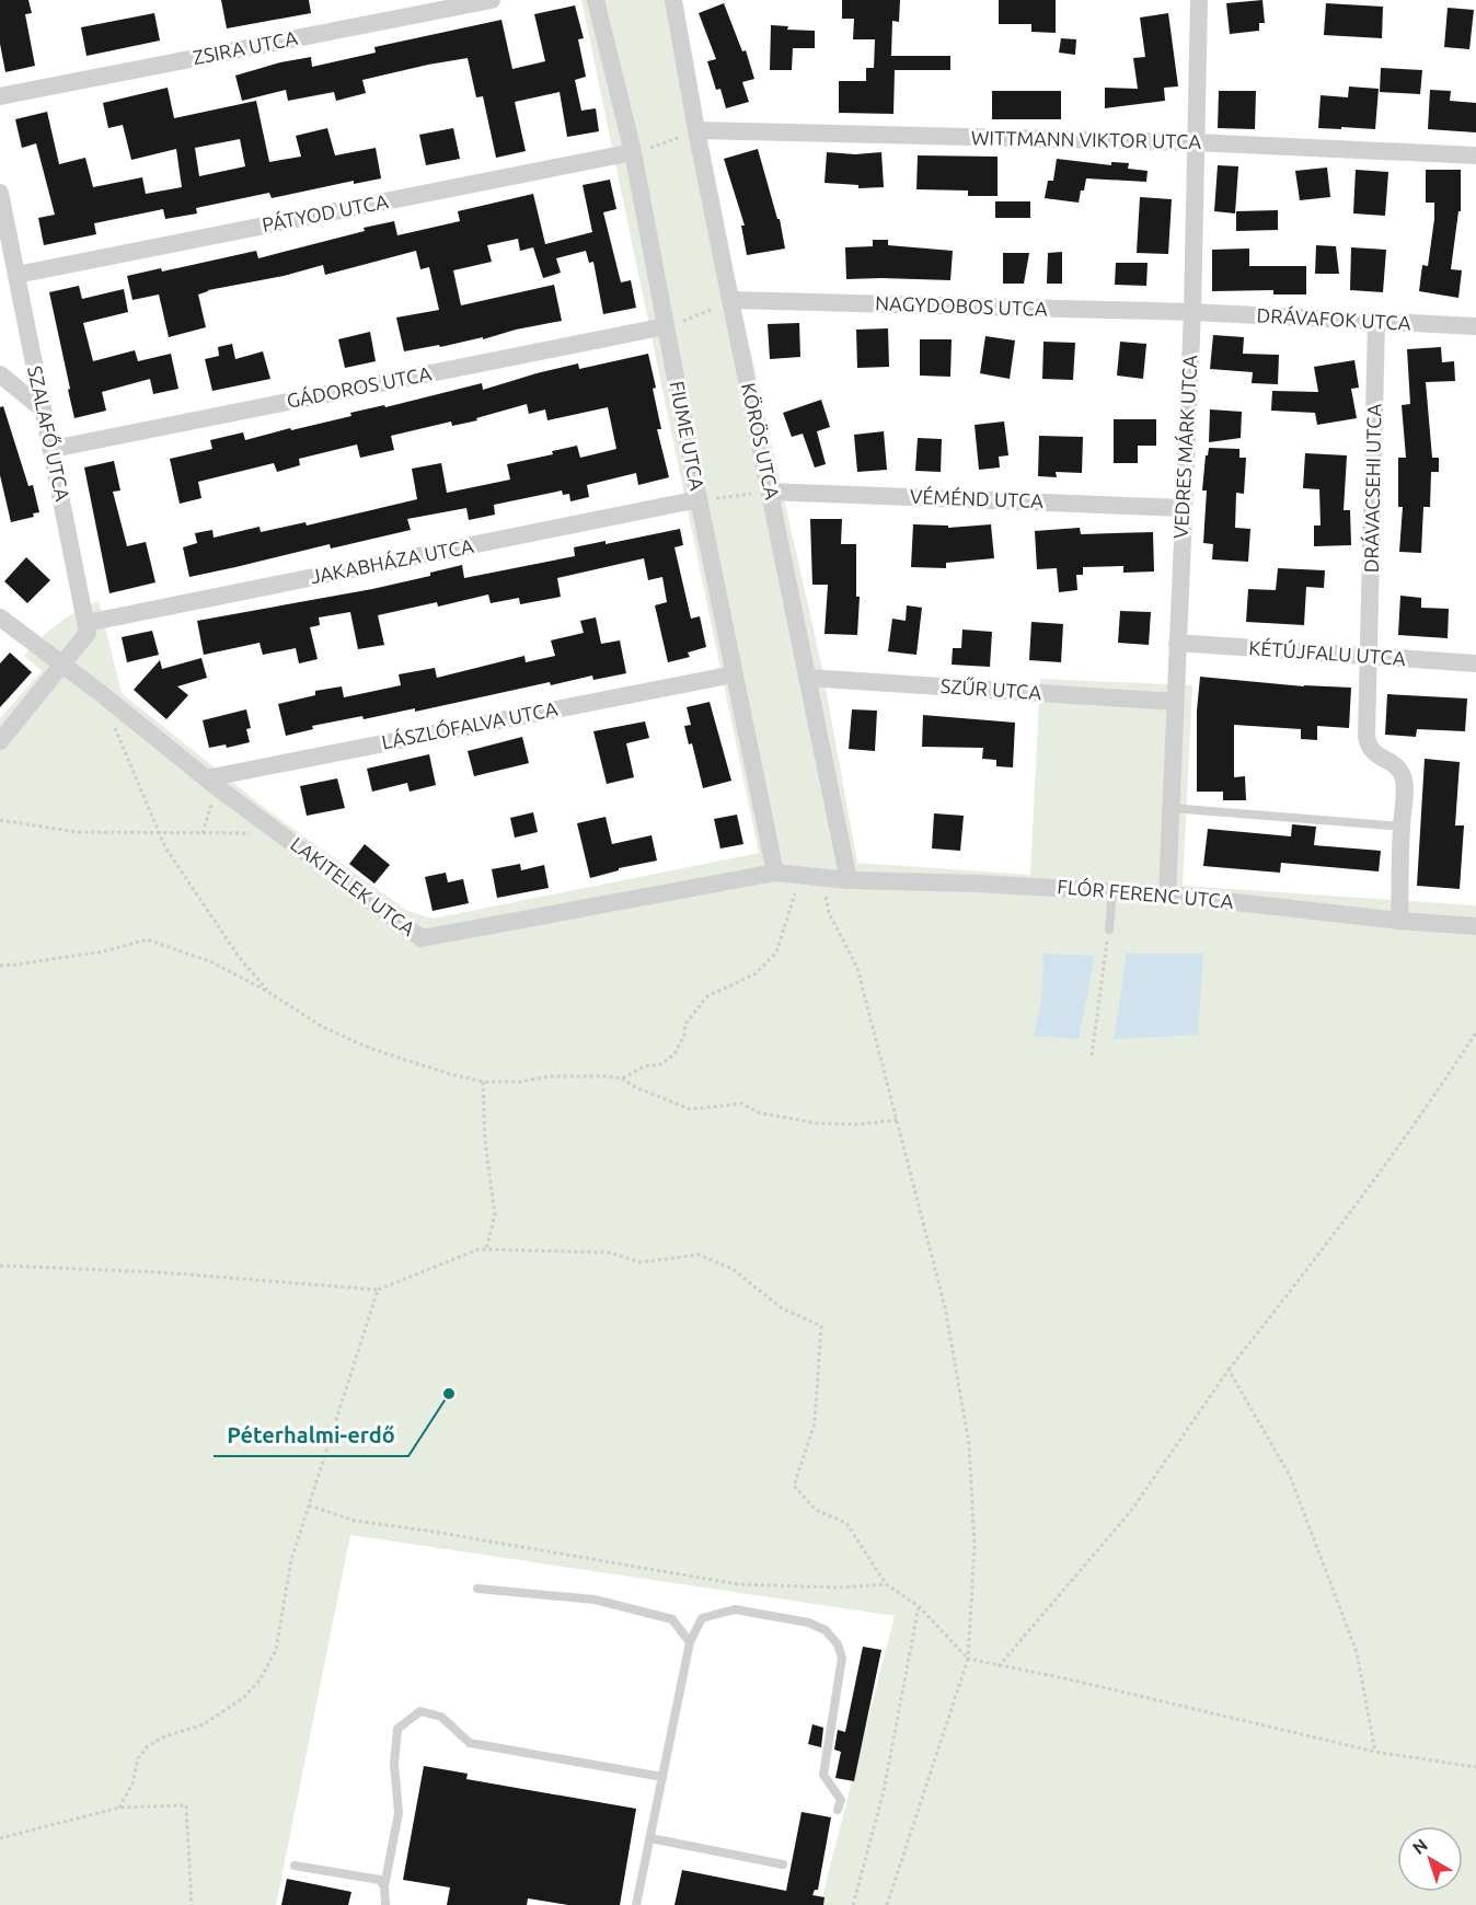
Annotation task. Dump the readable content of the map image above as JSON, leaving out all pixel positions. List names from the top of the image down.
{
  "streets": {
    "street": [
      "ZSIRA UTCA",
      "WITTMANN VIKTOR UTCA",
      "PÁTYOD UTCA",
      "NAGYDOBOS UTCA",
      "DRÁVAFOK UTCA",
      "GÁDOROS UTCA",
      "SZALAFŐ UTCA",
      "FIUME UTCA",
      "KÖRÖS UTCA",
      "VEDRES MÁRK UTCA",
      "DRÁVACSEHI UTCA",
      "VÉMÉND UTCA",
      "JAKABHÁZA UTCA",
      "KÉTÚJFALU UTCA",
      "SZŰR UTCA",
      "LÁSZLÓFALVA UTCA",
      "LAKITELEK UTCA",
      "FLÓR FERENC UTCA"
    ]
  },
  "crossings": [
    ["WITTMANN VIKTOR UTCA", "KÖRÖS UTCA"],
    ["WITTMANN VIKTOR UTCA", "VEDRES MÁRK UTCA"],
    ["PÁTYOD UTCA", "SZALAFŐ UTCA"],
    ["PÁTYOD UTCA", "FIUME UTCA"],
    ["NAGYDOBOS UTCA", "DRÁVAFOK UTCA"],
    ["NAGYDOBOS UTCA", "KÖRÖS UTCA"],
    ["NAGYDOBOS UTCA", "VEDRES MÁRK UTCA"],
    ["DRÁVAFOK UTCA", "VEDRES MÁRK UTCA"],
    ["DRÁVAFOK UTCA", "DRÁVACSEHI UTCA"],
    ["GÁDOROS UTCA", "SZALAFŐ UTCA"],
    ["GÁDOROS UTCA", "FIUME UTCA"],
    ["SZALAFŐ UTCA", "JAKABHÁZA UTCA"],
    ["FIUME UTCA", "JAKABHÁZA UTCA"],
    ["FIUME UTCA", "LÁSZLÓFALVA UTCA"],
    ["FIUME UTCA", "LAKITELEK UTCA"],
    ["KÖRÖS UTCA", "VÉMÉND UTCA"],
    ["KÖRÖS UTCA", "SZŰR UTCA"],
    ["KÖRÖS UTCA", "FLÓR FERENC UTCA"],
    ["VEDRES MÁRK UTCA", "VÉMÉND UTCA"],
    ["VEDRES MÁRK UTCA", "KÉTÚJFALU UTCA"],
    ["VEDRES MÁRK UTCA", "SZŰR UTCA"],
    ["VEDRES MÁRK UTCA", "FLÓR FERENC UTCA"],
    ["DRÁVACSEHI UTCA", "KÉTÚJFALU UTCA"],
    ["DRÁVACSEHI UTCA", "FLÓR FERENC UTCA"],
    ["LÁSZLÓFALVA UTCA", "LAKITELEK UTCA"],
    ["LAKITELEK UTCA", "FLÓR FERENC UTCA"]
  ],
  "places": ["Péterhalmi-erdő"],
  "north": "top left"
}
